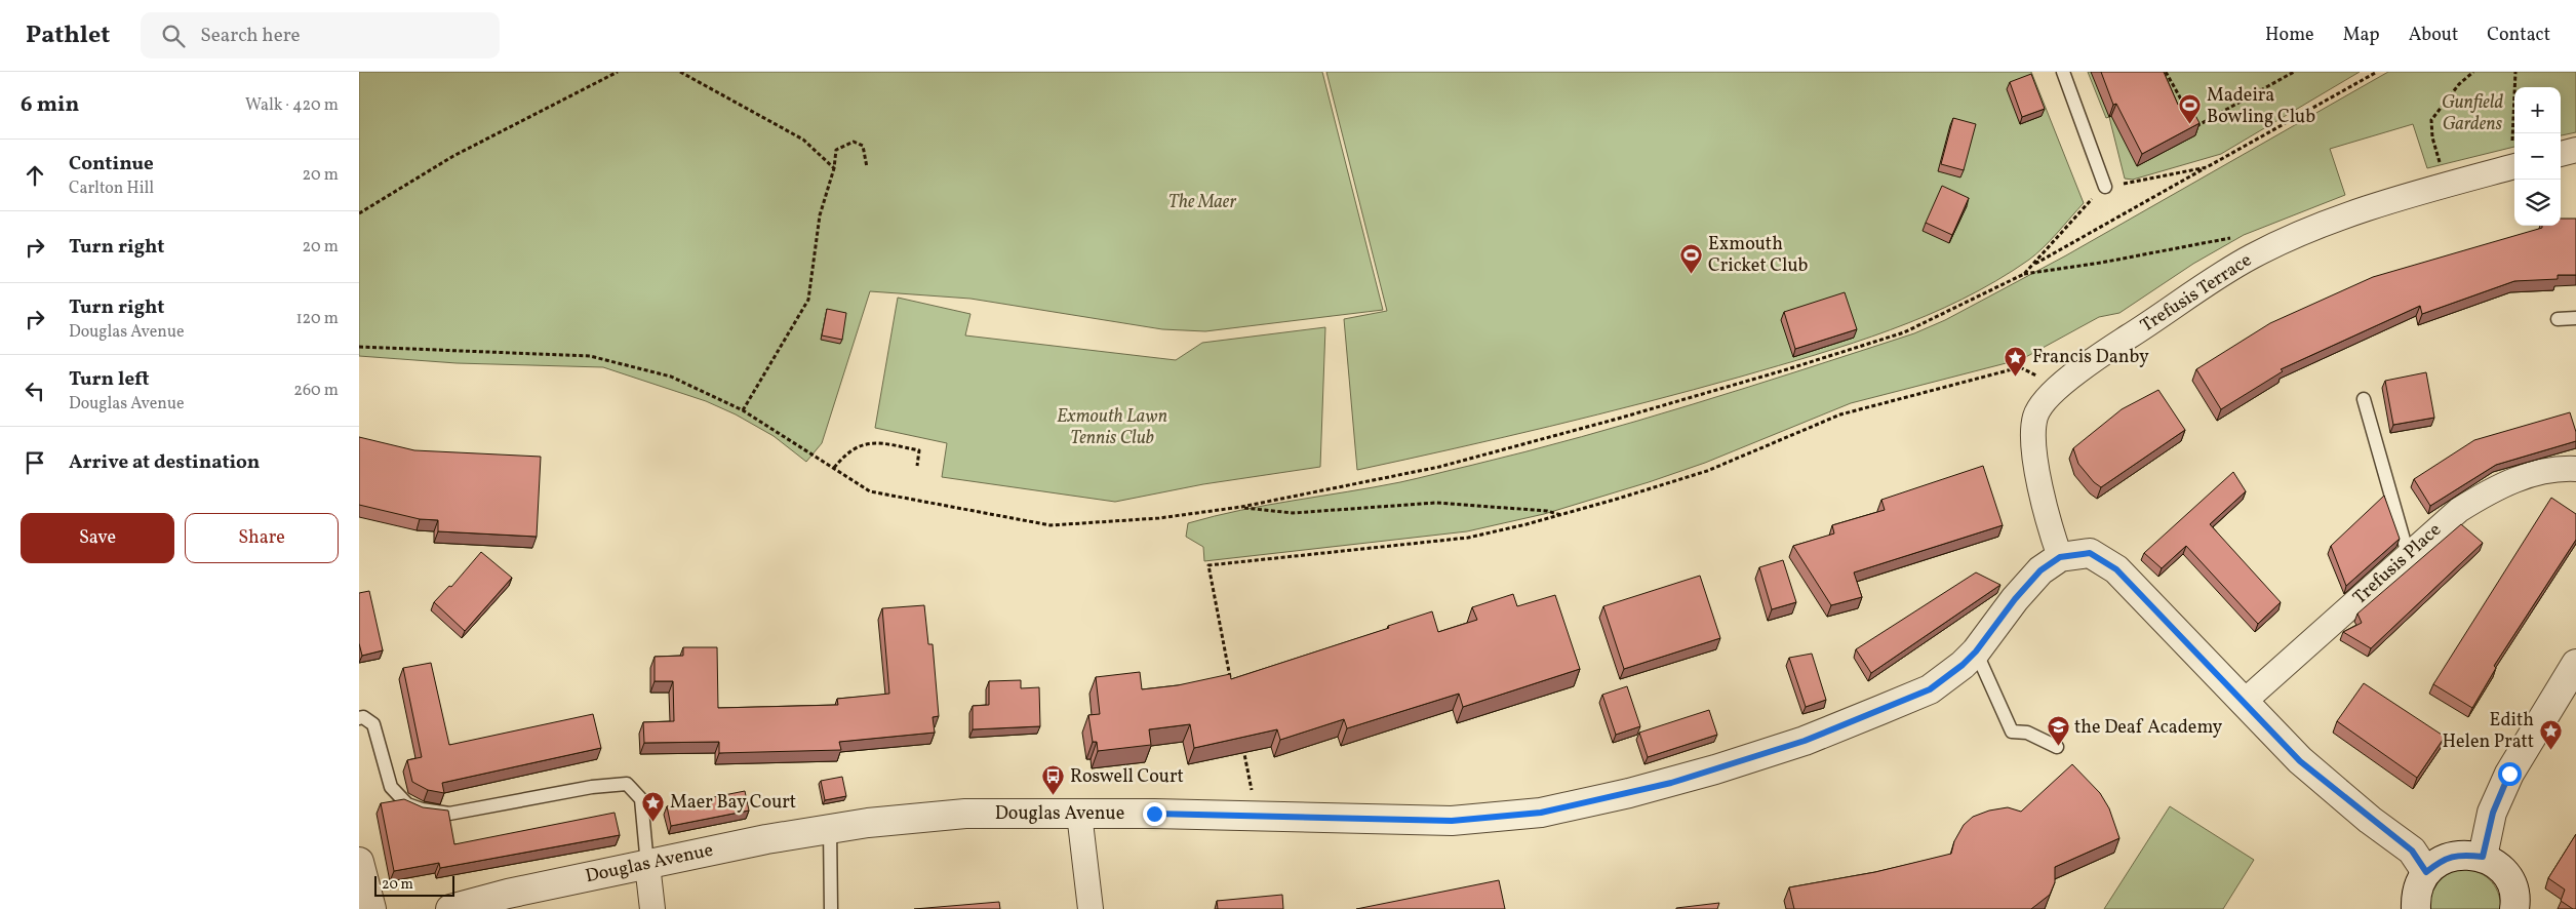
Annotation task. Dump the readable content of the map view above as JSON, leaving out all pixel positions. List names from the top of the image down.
{
  "streets": {
    "street": ["Trefusis Terrace", "Trefusis Place", "Douglas Avenue"]
  },
  "crossings": [
    ["Trefusis Terrace", "Douglas Avenue"],
    ["Trefusis Place", "Douglas Avenue"]
  ],
  "parks": ["Gunfield Gardens", "The Maer", "Exmouth Lawn Tennis Club"],
  "places": {
    "sports": ["Madeira Bowling Club", "Exmouth Cricket Club"],
    "place": ["Francis Danby", "Edith Helen Pratt", "Maer Bay Court"],
    "school or university": ["the Deaf Academy"],
    "bus stop": ["Roswell Court"]
  },
  "scale_bar": "20 m",
  "page": {
    "header": "Pathlet",
    "search": "Search here",
    "nav": [
      "Home",
      "Map",
      "About",
      "Contact"
    ],
    "heading": ["6 min", "Walk · 420 m"],
    "map_buttons": ["+", "−"],
    "list": [
      ["Continue", "Carlton Hill", "20 m"],
      ["Turn right", "20 m"],
      ["Turn right", "Douglas Avenue", "120 m"],
      ["Turn left", "Douglas Avenue", "260 m"],
      "Arrive at destination"
    ],
    "buttons": ["Save", "Share"],
    "scale": "20 m"
  }
}
